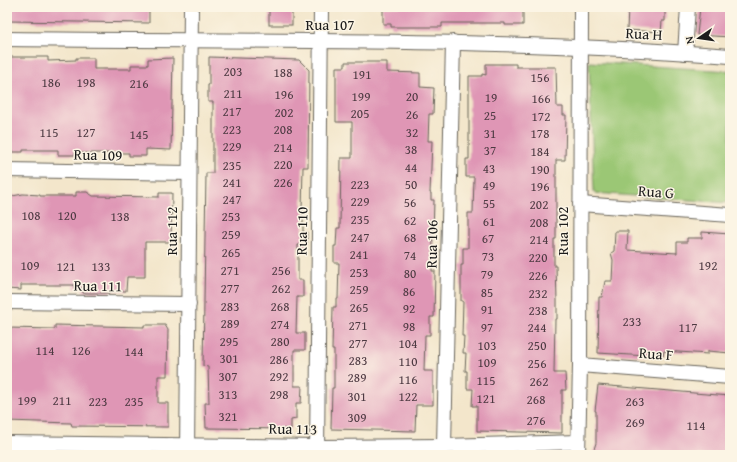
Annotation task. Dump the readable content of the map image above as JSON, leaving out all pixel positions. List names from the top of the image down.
{
  "streets": {
    "street": [
      "Rua 107",
      "Rua H",
      "Rua 109",
      "Rua G",
      "Rua 112",
      "Rua 110",
      "Rua 102",
      "Rua 106",
      "Rua 111",
      "Rua F",
      "Rua 113"
    ]
  },
  "crossings": [
    ["Rua 107", "Rua H"],
    ["Rua 107", "Rua 112"],
    ["Rua 107", "Rua 110"],
    ["Rua 107", "Rua 102"],
    ["Rua 107", "Rua 106"],
    ["Rua H", "Rua 102"],
    ["Rua 109", "Rua 112"],
    ["Rua G", "Rua 102"],
    ["Rua 112", "Rua 111"],
    ["Rua 112", "Rua 113"],
    ["Rua 110", "Rua 113"],
    ["Rua 102", "Rua F"],
    ["Rua 102", "Rua 113"],
    ["Rua 106", "Rua 113"]
  ],
  "house_numbers": [
    "203",
    "188",
    "191",
    "156",
    "186",
    "198",
    "216",
    "211",
    "196",
    "199",
    "20",
    "19",
    "166",
    "217",
    "202",
    "205",
    "26",
    "25",
    "172",
    "223",
    "208",
    "115",
    "127",
    "32",
    "31",
    "178",
    "145",
    "229",
    "214",
    "38",
    "37",
    "184",
    "220",
    "235",
    "44",
    "43",
    "190",
    "241",
    "226",
    "223",
    "50",
    "49",
    "196",
    "247",
    "229",
    "56",
    "55",
    "202",
    "108",
    "120",
    "138",
    "253",
    "235",
    "62",
    "61",
    "208",
    "259",
    "247",
    "68",
    "67",
    "214",
    "265",
    "241",
    "74",
    "73",
    "220",
    "109",
    "192",
    "121",
    "133",
    "271",
    "256",
    "253",
    "80",
    "79",
    "226",
    "277",
    "262",
    "259",
    "86",
    "85",
    "232",
    "283",
    "268",
    "265",
    "92",
    "91",
    "238",
    "233",
    "289",
    "274",
    "271",
    "98",
    "97",
    "244",
    "117",
    "295",
    "280",
    "277",
    "104",
    "103",
    "250",
    "114",
    "126",
    "144",
    "301",
    "286",
    "283",
    "110",
    "109",
    "256",
    "307",
    "292",
    "289",
    "116",
    "115",
    "262",
    "313",
    "298",
    "301",
    "122",
    "121",
    "268",
    "199",
    "211",
    "223",
    "235",
    "263",
    "321",
    "309",
    "276",
    "269",
    "114"
  ],
  "north": "left"
}
